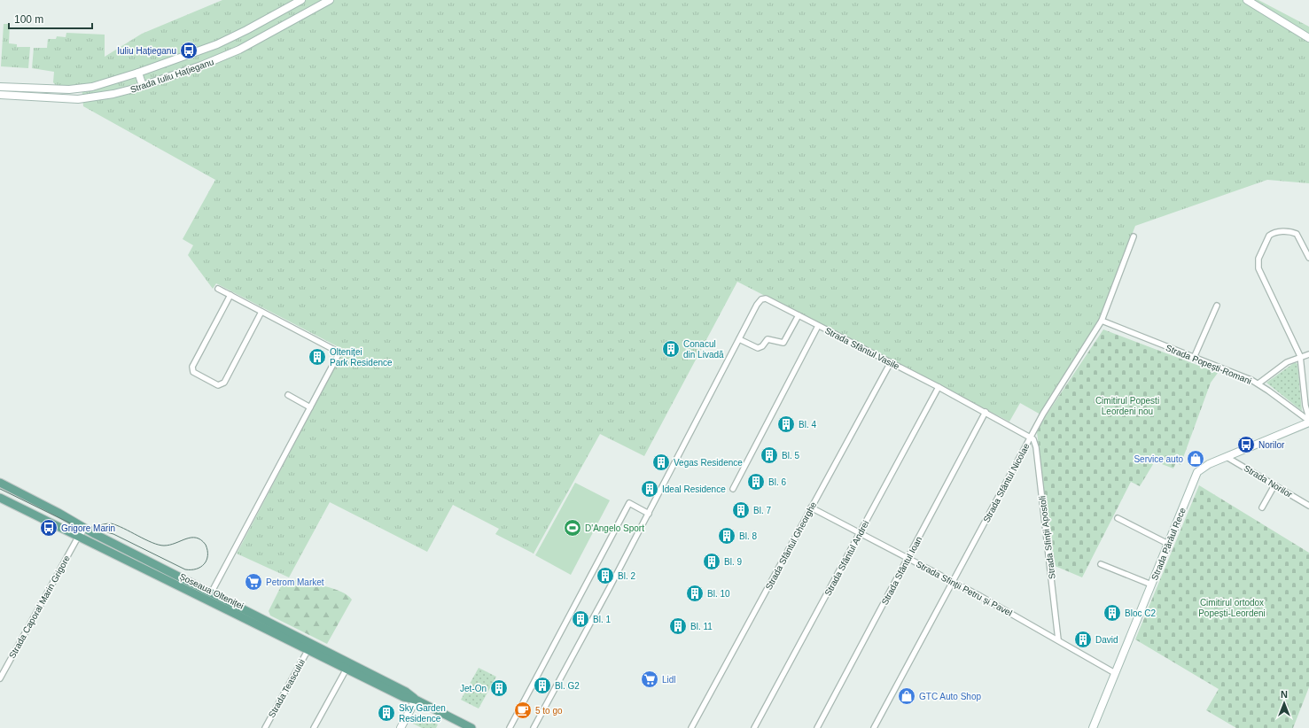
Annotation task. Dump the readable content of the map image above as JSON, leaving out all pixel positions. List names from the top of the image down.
{
  "streets": {
    "main road": ["Strada Iuliu Hațieganu", "Strada Pârâul Rece", "Șoseaua Olteniței"],
    "street": [
      "Strada Sfântul Vasile",
      "Strada Popești-Romani",
      "Strada Norilor",
      "Strada Sfântul Nicolae",
      "Strada Sfinții Apostoli",
      "Strada Sfântul Gheorghe",
      "Strada Sfântul Andrei",
      "Strada Sfântul Ioan",
      "Strada Sfinții Petru și Pavel",
      "Strada Caporal Marin Grigore",
      "Strada Teascului"
    ]
  },
  "crossings": [
    ["Strada Sfântul Vasile", "Strada Sfântul Nicolae"],
    ["Strada Sfântul Vasile", "Strada Sfinții Apostoli"],
    ["Strada Sfântul Vasile", "Strada Sfântul Gheorghe"],
    ["Strada Sfântul Vasile", "Strada Sfântul Andrei"],
    ["Strada Sfântul Vasile", "Strada Sfântul Ioan"],
    ["Strada Popești-Romani", "Strada Sfântul Nicolae"],
    ["Strada Popești-Romani", "Strada Pârâul Rece"],
    ["Strada Norilor", "Strada Pârâul Rece"],
    ["Strada Sfântul Nicolae", "Strada Sfinții Apostoli"],
    ["Strada Sfântul Nicolae", "Strada Sfinții Petru și Pavel"],
    ["Strada Sfinții Apostoli", "Strada Sfinții Petru și Pavel"],
    ["Strada Pârâul Rece", "Strada Sfinții Petru și Pavel"],
    ["Strada Sfântul Gheorghe", "Strada Sfinții Petru și Pavel"],
    ["Strada Sfântul Andrei", "Strada Sfinții Petru și Pavel"],
    ["Strada Sfântul Ioan", "Strada Sfinții Petru și Pavel"],
    ["Șoseaua Olteniței", "Strada Caporal Marin Grigore"],
    ["Șoseaua Olteniței", "Strada Teascului"]
  ],
  "parks": ["Cimitirul Popesti Leordeni nou", "Cimitirul ortodox Popești-Leordeni"],
  "places": {
    "bus stop": ["Iuliu Hațieganu", "Norilor", "Grigore Marin"],
    "building": [
      "Conacul din Livadă",
      "Olteniței Park Residence",
      "Bl. 4",
      "Bl. 5",
      "Vegas Residence",
      "Bl. 6",
      "Ideal Residence",
      "Bl. 7",
      "Bl. 8",
      "Bl. 9",
      "Bl. 2",
      "Bl. 10",
      "Bloc C2",
      "Bl. 1",
      "Bl. 11",
      "David",
      "Bl. G2",
      "Jet-On",
      "Sky Garden Residence"
    ],
    "shop": ["Service auto", "GTC Auto Shop"],
    "sports": ["D'Angelo Sport"],
    "supermarket": ["Petrom Market", "Lidl"],
    "cafe": ["5 to go"]
  },
  "scale_bar": "100 m",
  "north": "top"
}
